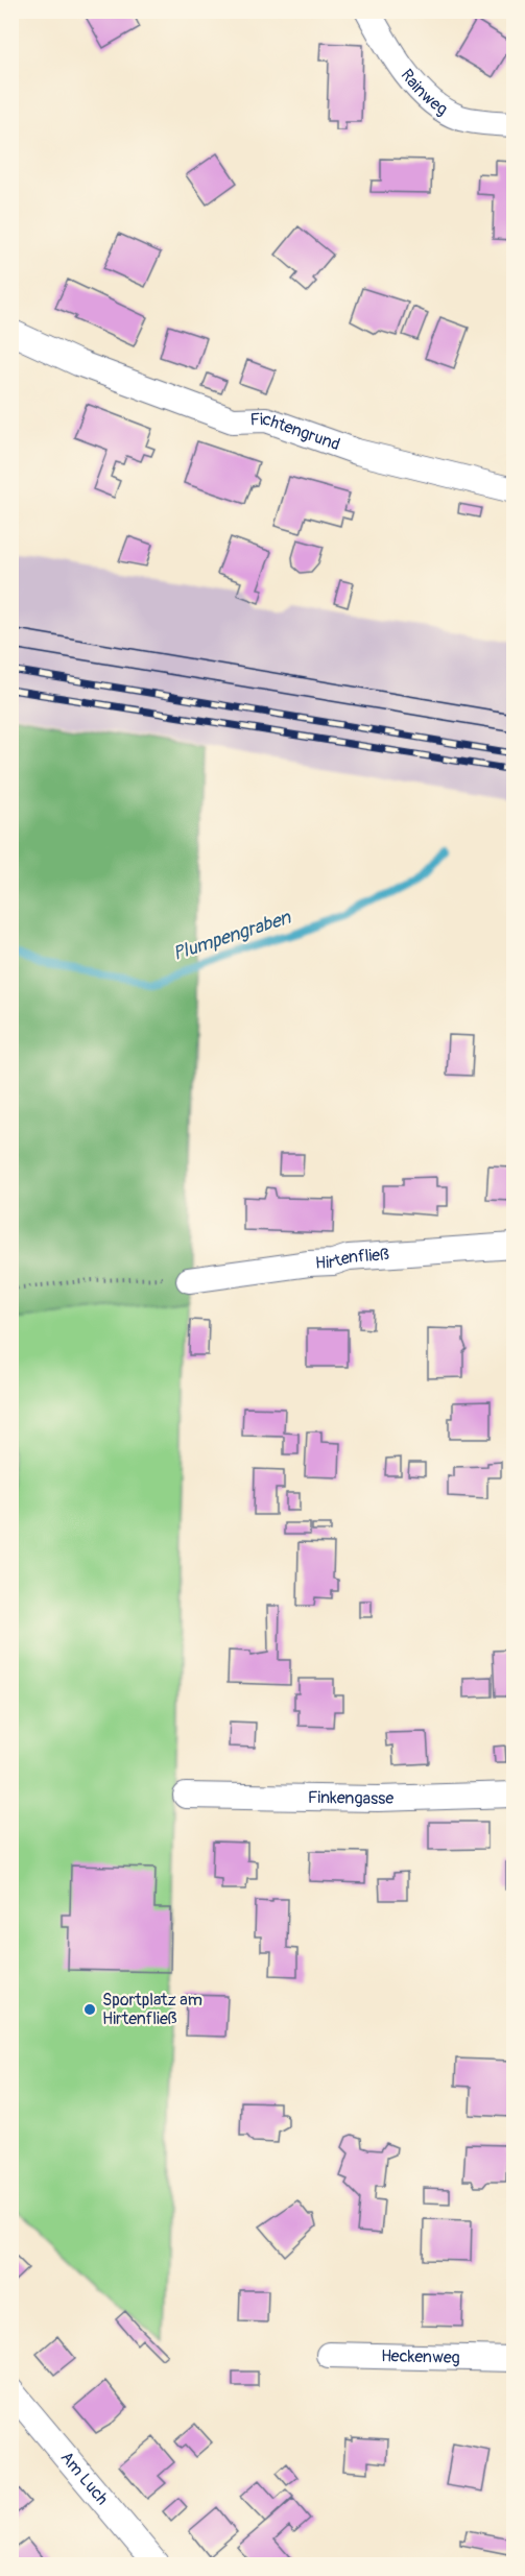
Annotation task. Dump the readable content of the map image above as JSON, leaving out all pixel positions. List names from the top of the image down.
{
  "streets": {
    "street": [
      "Rainweg",
      "Fichtengrund",
      "Hirtenfließ",
      "Finkengasse",
      "Heckenweg",
      "Am Luch"
    ]
  },
  "water": ["Plumpengraben"],
  "places": ["Sportplatz am Hirtenfließ"]
}
